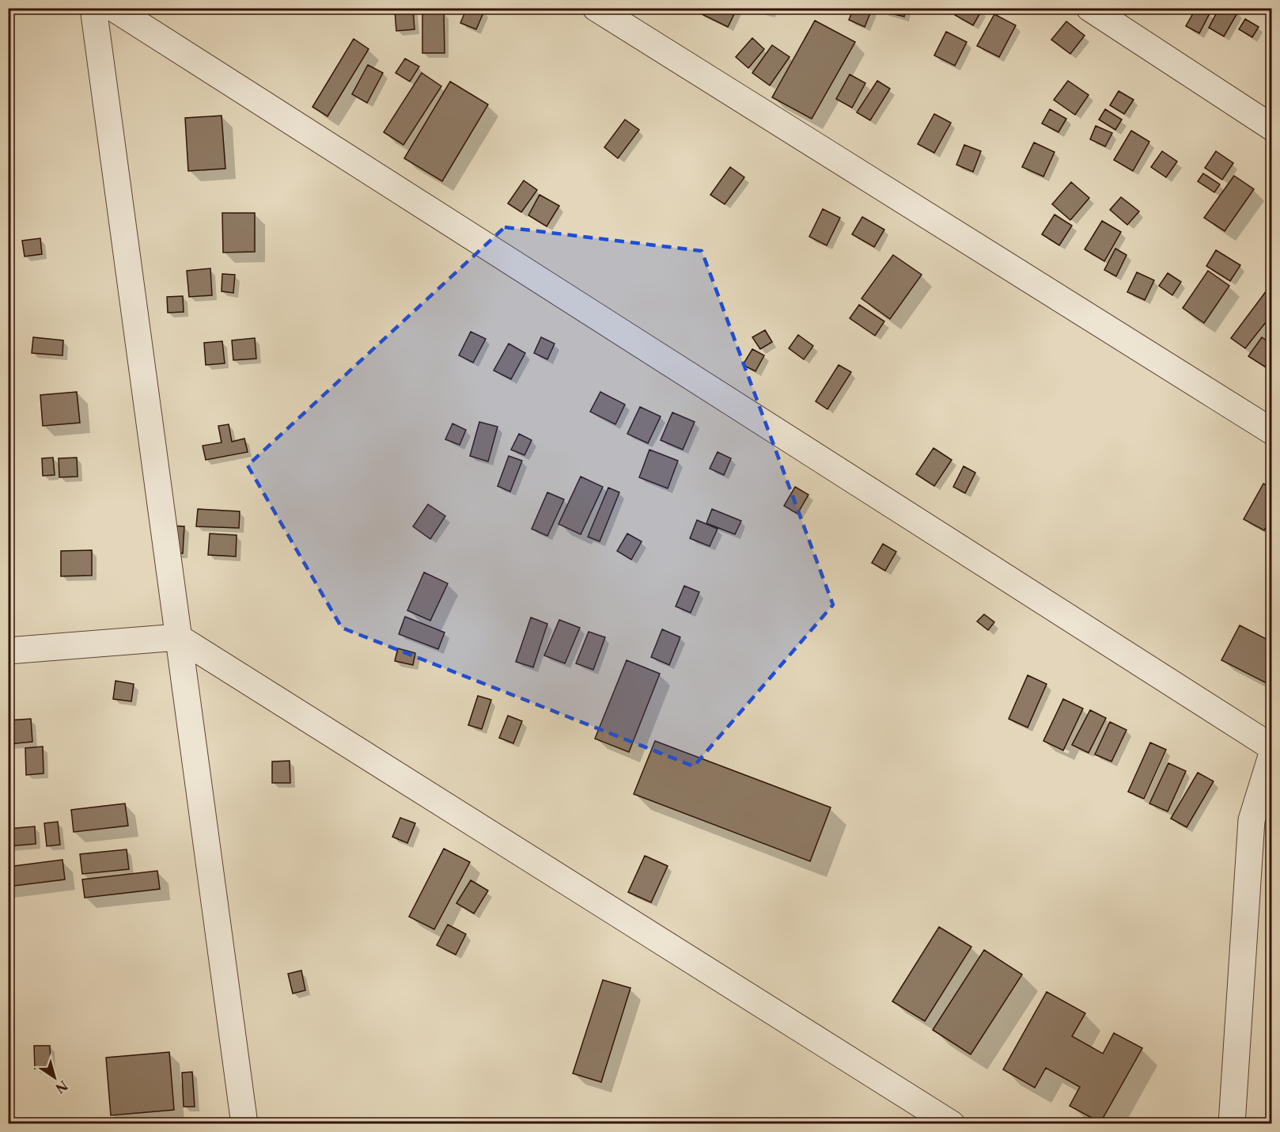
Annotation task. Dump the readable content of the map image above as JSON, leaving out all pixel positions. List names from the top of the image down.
{
  "north": "bottom right"
}
